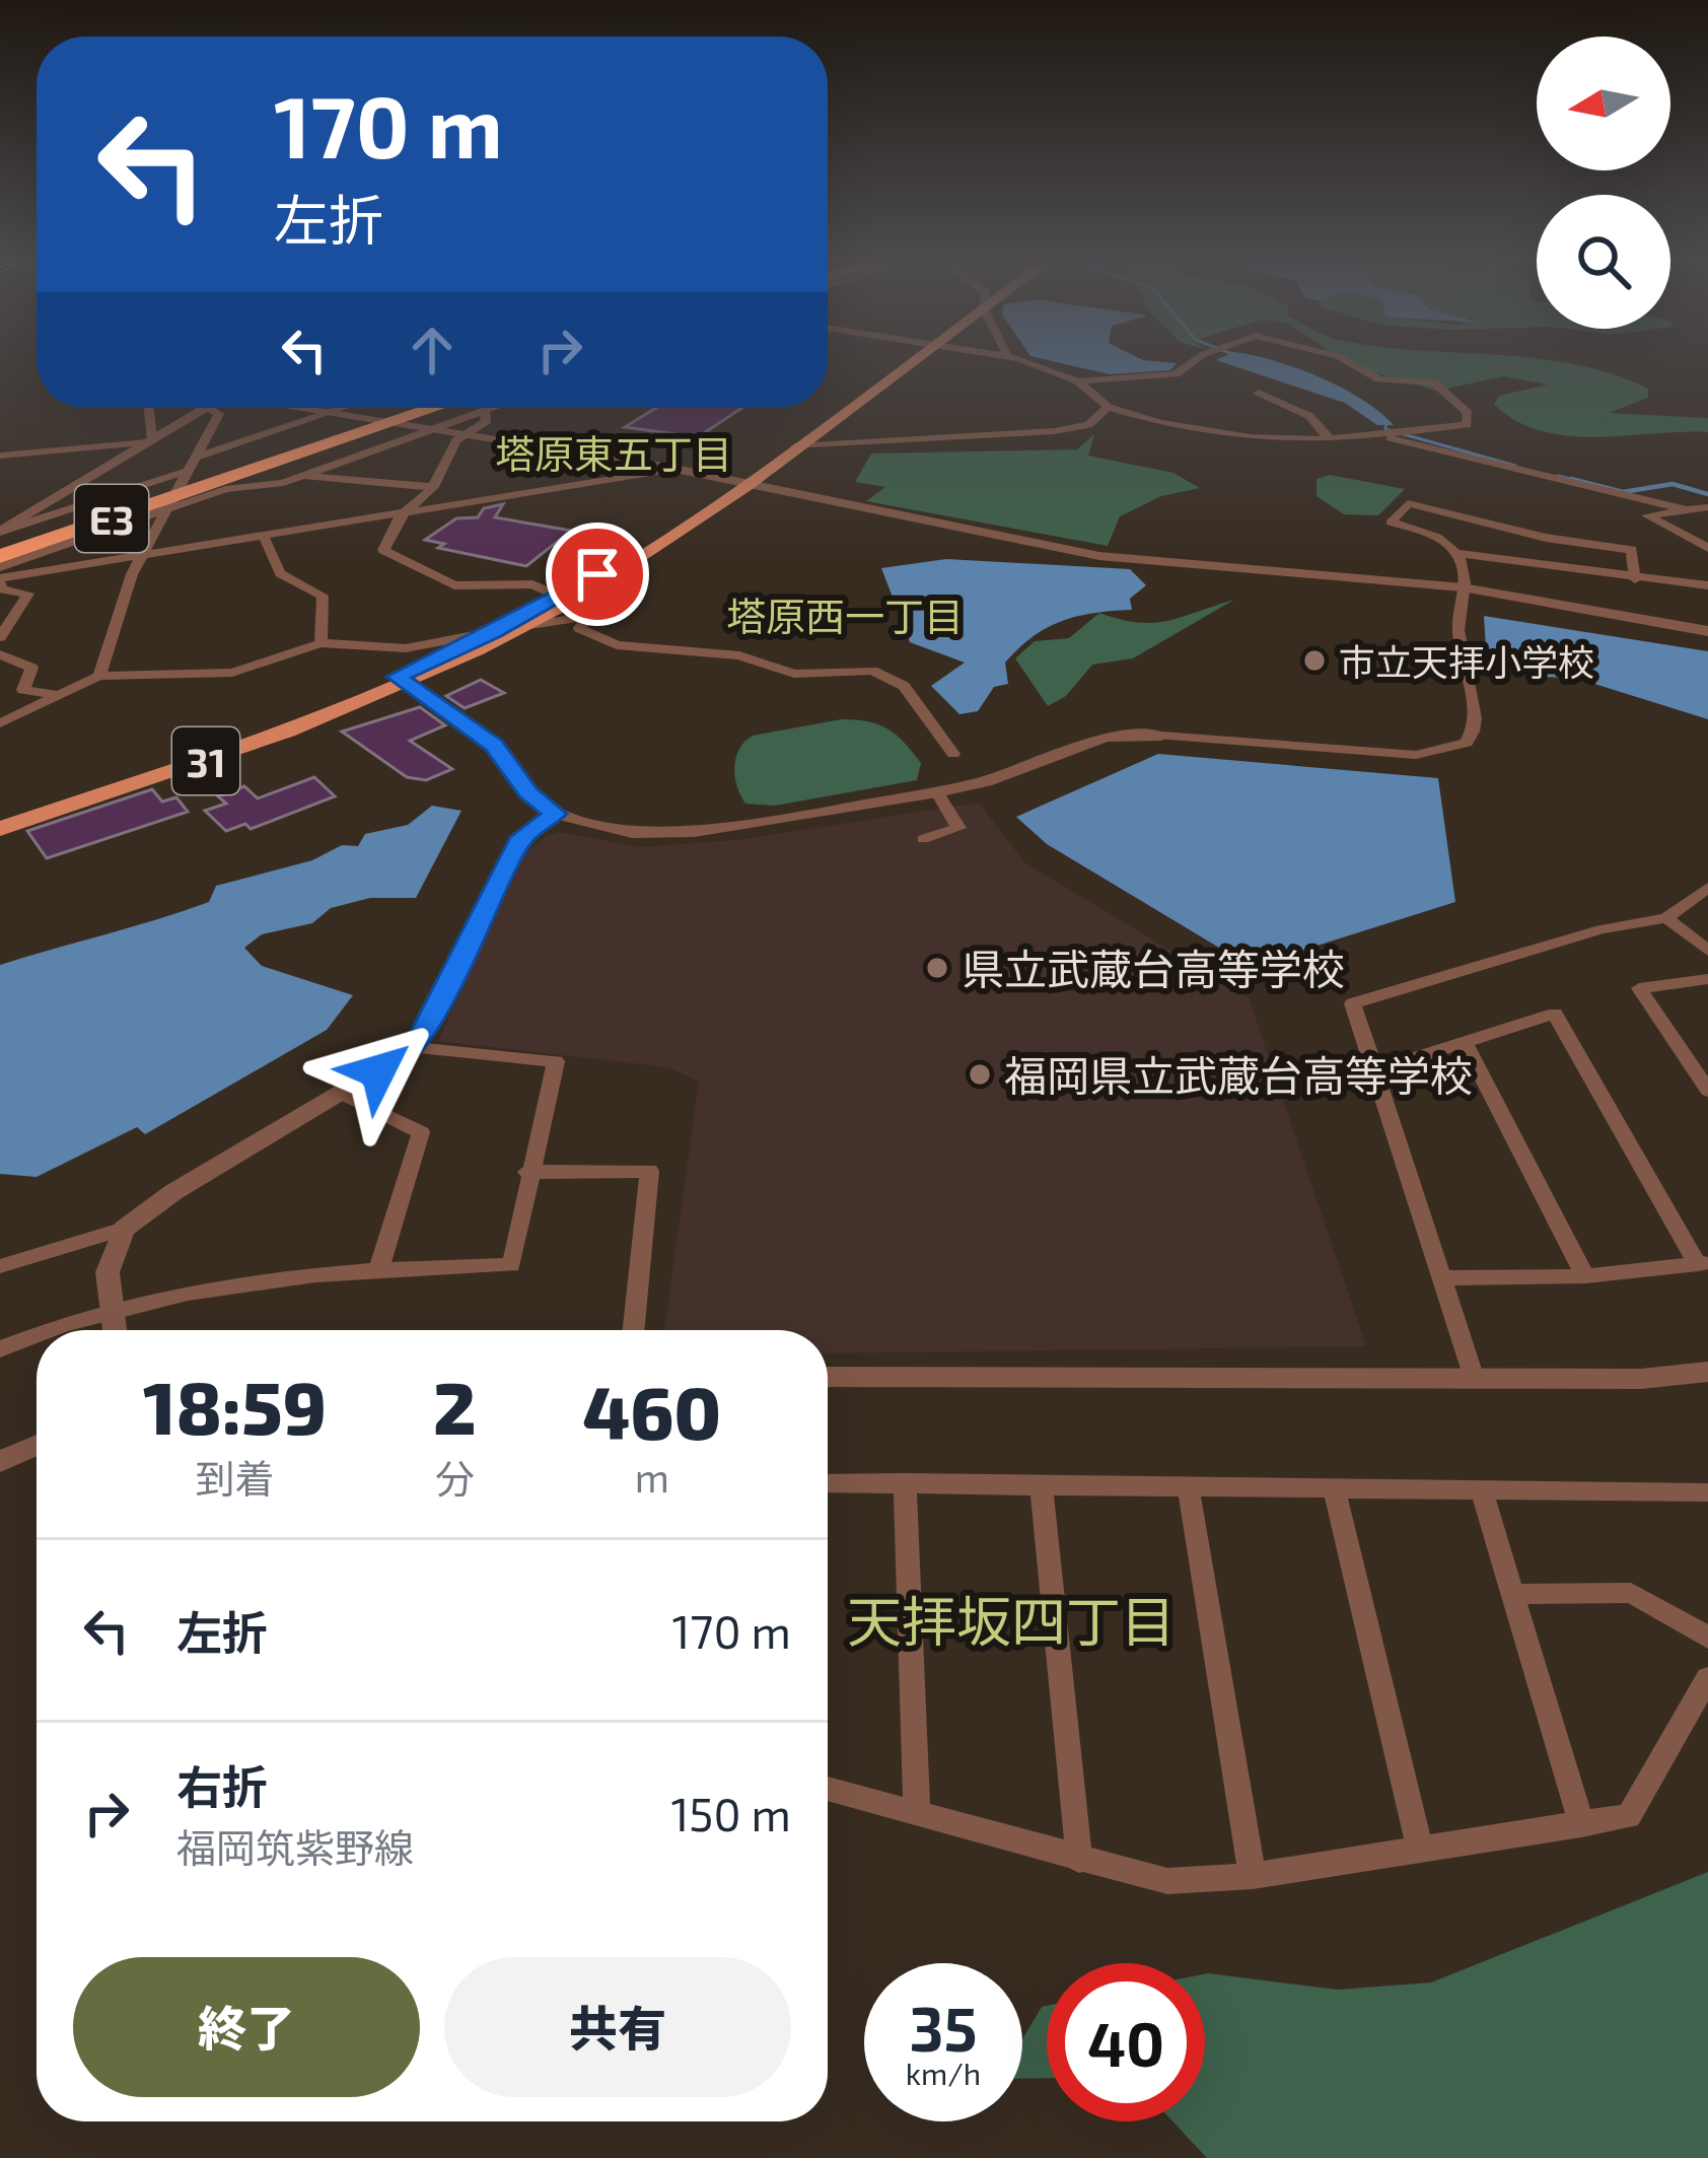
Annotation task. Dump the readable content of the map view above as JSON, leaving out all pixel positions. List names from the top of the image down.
{
  "streets": {
    "highway": ["E3"],
    "main road": ["31"]
  },
  "districts": ["塔原東五丁目", "塔原西一丁目", "天拝坂四丁目"],
  "places": ["市立天拝小学校", "県立武蔵台高等学校", "福岡県立武蔵台高等学校"],
  "north": "left",
  "page": {
    "turn": ["170 m", "左折"],
    "eta": [
      "18:59",
      "到着",
      "2",
      "分",
      "460",
      "m"
    ],
    "list": [
      {
        "name": "左折",
        "value": "170 m"
      },
      {
        "name": "右折",
        "note": "福岡筑紫野線",
        "value": "150 m"
      }
    ],
    "buttons": ["終了", "共有"],
    "speed": "35 km/h",
    "limit": "40"
  }
}
